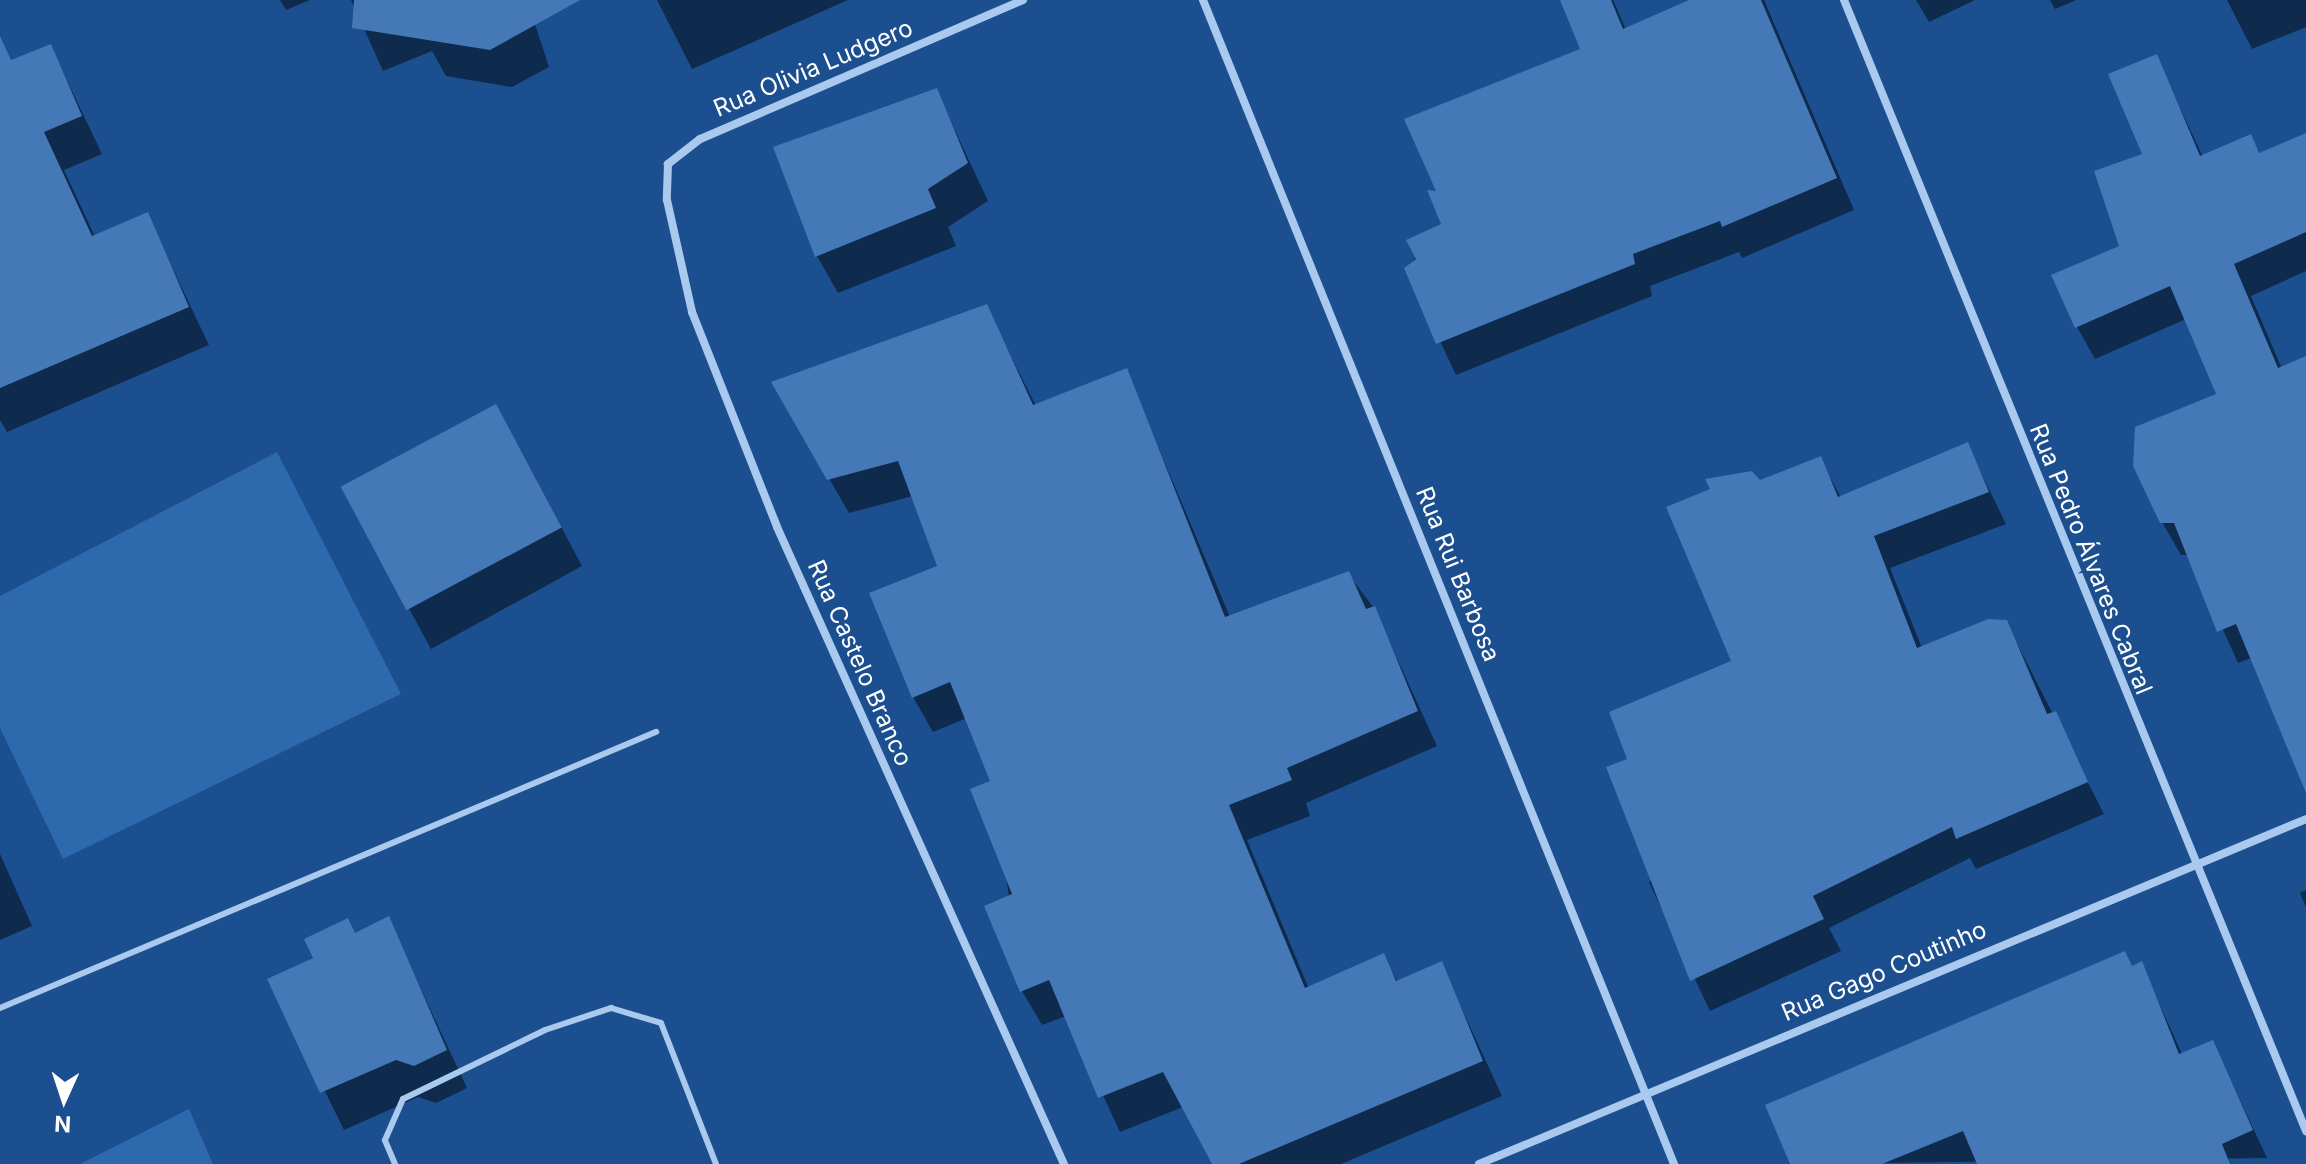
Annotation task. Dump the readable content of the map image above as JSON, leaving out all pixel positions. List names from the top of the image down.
{
  "streets": {
    "street": [
      "Rua Olivia Ludgero",
      "Rua Pedro Álvares Cabral",
      "Rua Rui Barbosa",
      "Rua Castelo Branco",
      "Rua Gago Coutinho"
    ]
  },
  "crossings": [
    ["Rua Olivia Ludgero", "Rua Castelo Branco"],
    ["Rua Pedro Álvares Cabral", "Rua Gago Coutinho"],
    ["Rua Rui Barbosa", "Rua Gago Coutinho"]
  ],
  "north": "bottom"
}
